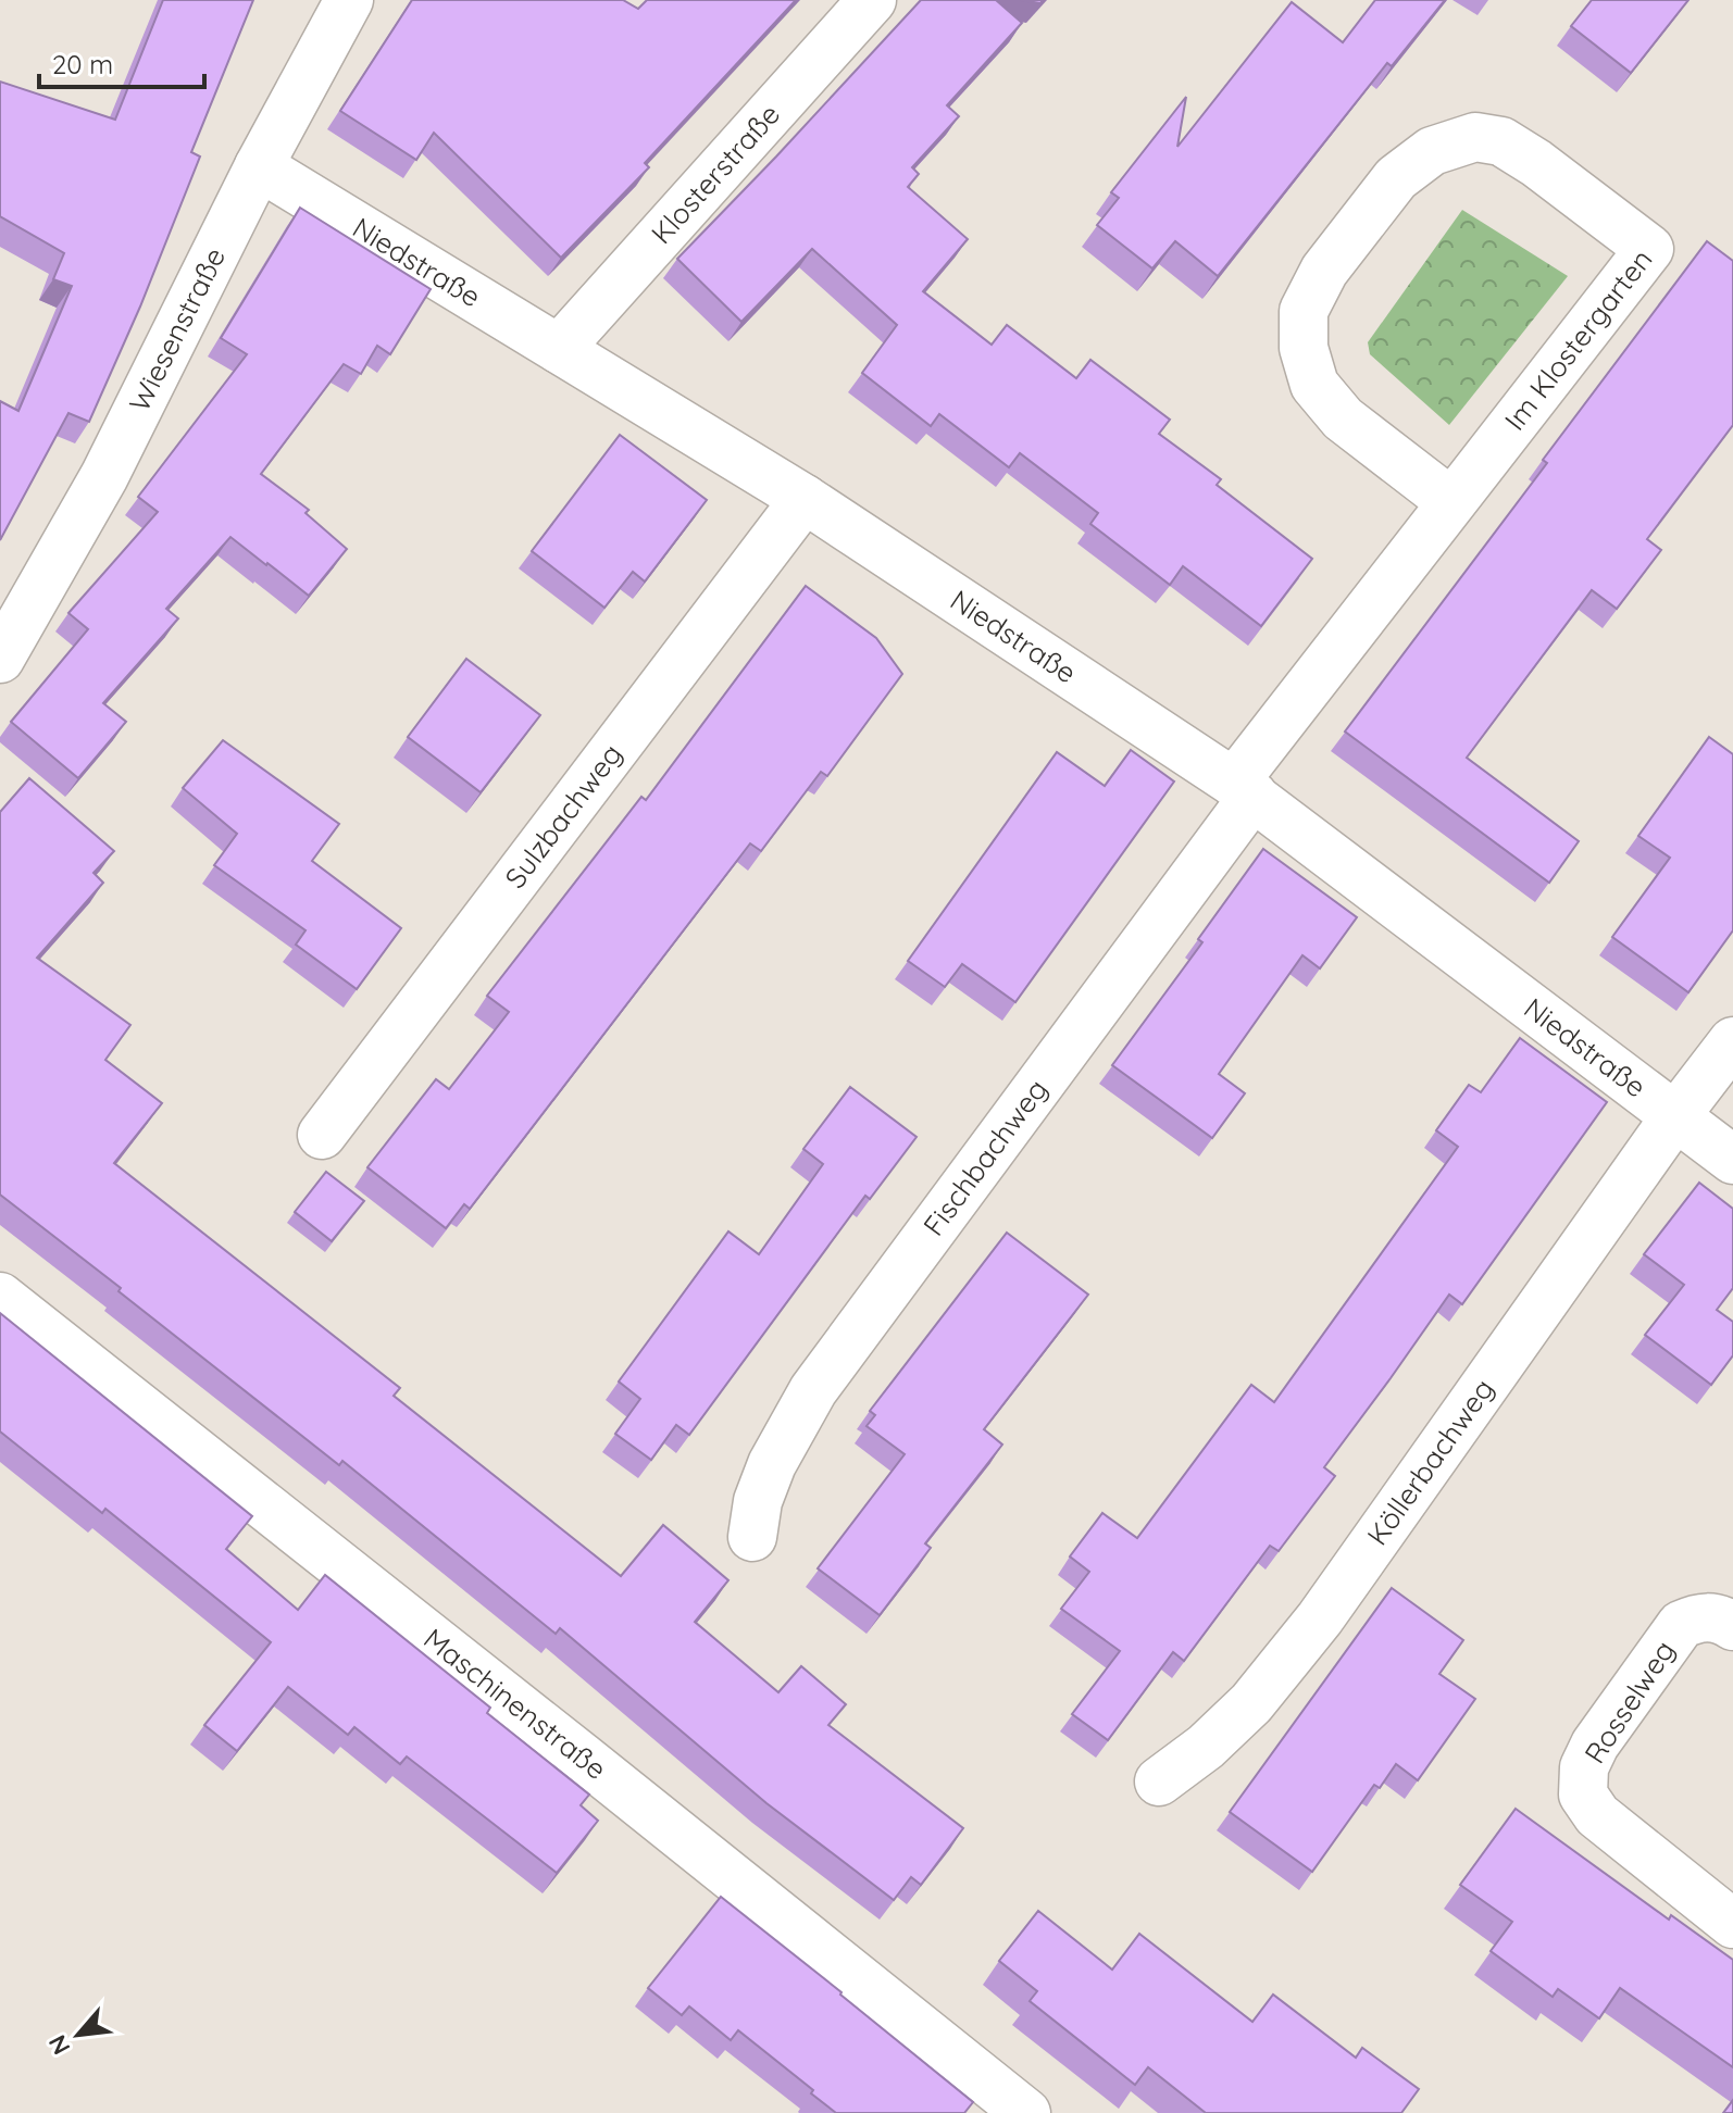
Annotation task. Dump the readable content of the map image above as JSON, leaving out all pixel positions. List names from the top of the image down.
{
  "streets": {
    "street": [
      "Klosterstraße",
      "Niedstraße",
      "Wiesenstraße",
      "Im Klostergarten",
      "Sulzbachweg",
      "Fischbachweg",
      "Köllerbachweg",
      "Rosselweg",
      "Maschinenstraße"
    ]
  },
  "crossings": [
    ["Klosterstraße", "Niedstraße"],
    ["Niedstraße", "Wiesenstraße"],
    ["Niedstraße", "Im Klostergarten"],
    ["Niedstraße", "Sulzbachweg"],
    ["Niedstraße", "Fischbachweg"],
    ["Niedstraße", "Köllerbachweg"],
    ["Im Klostergarten", "Fischbachweg"]
  ],
  "scale_bar": "20 m",
  "north": "bottom left"
}
